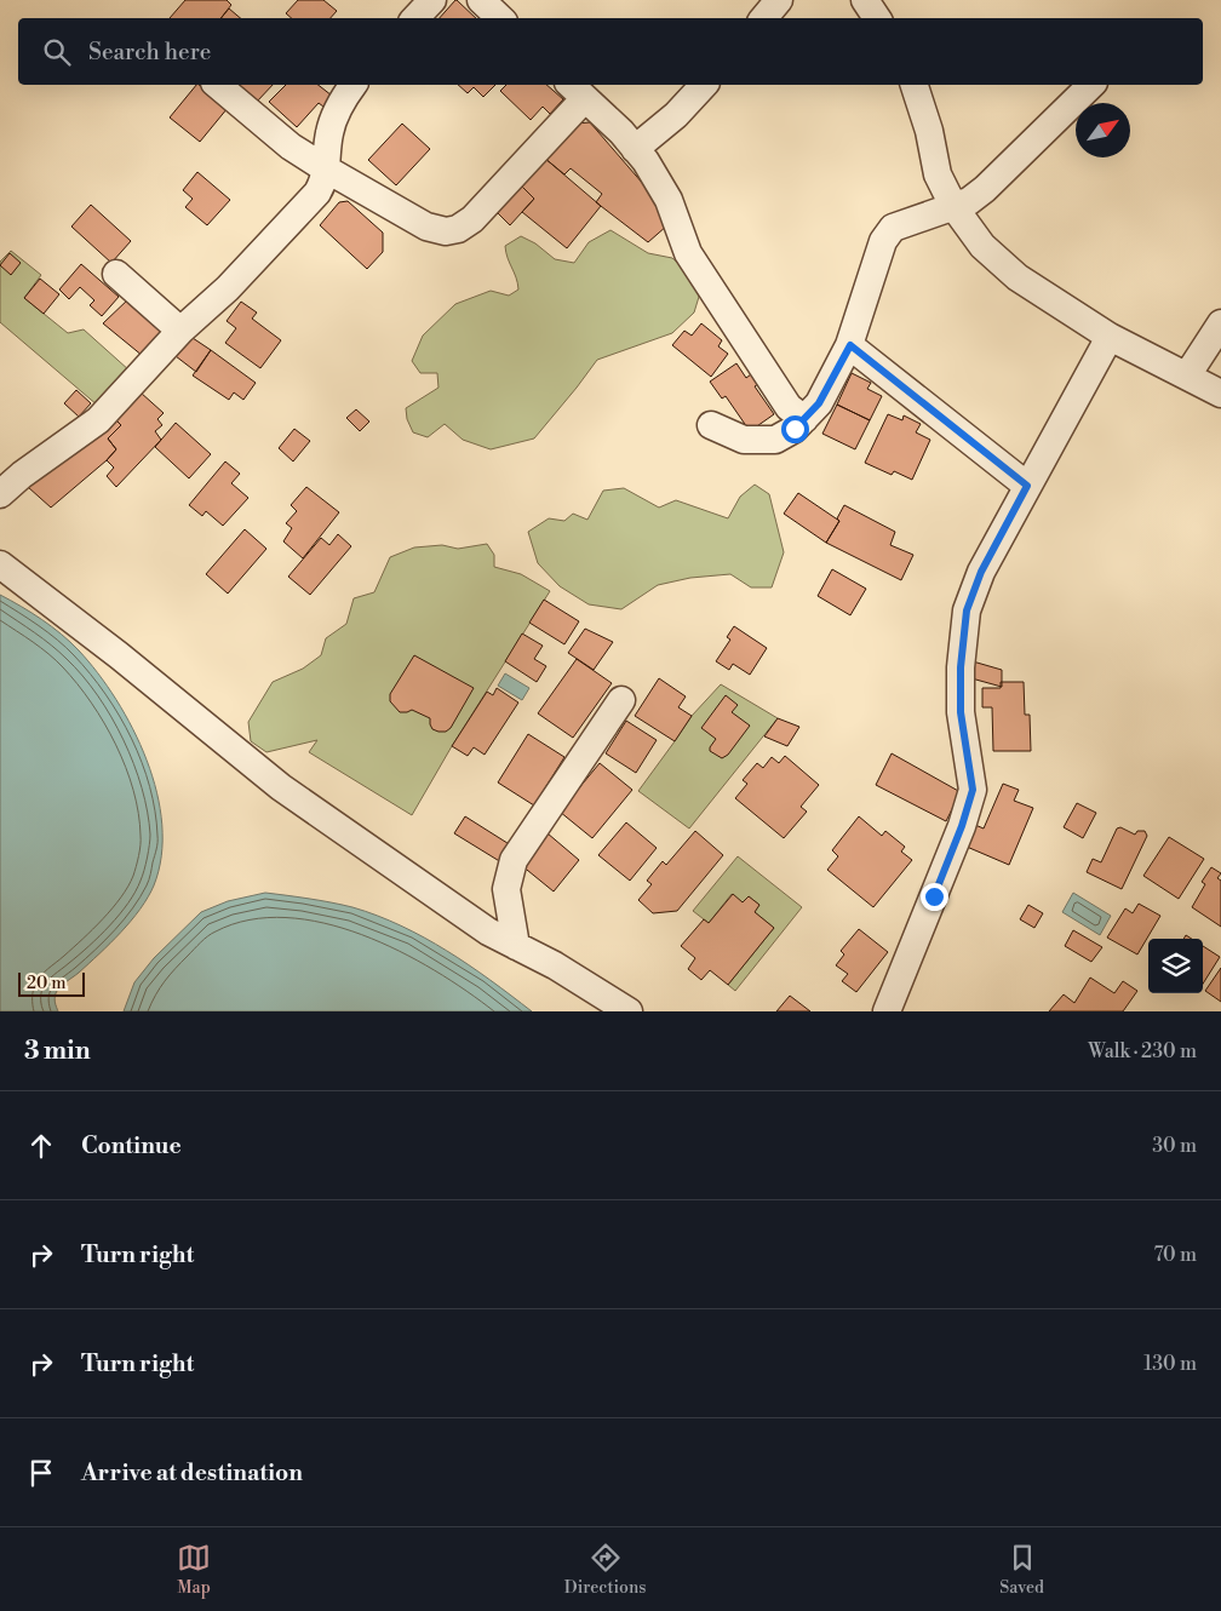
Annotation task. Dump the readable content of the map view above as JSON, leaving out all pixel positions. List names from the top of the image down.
{
  "scale_bar": "20 m",
  "north": "top right",
  "page": {
    "search": "Search here",
    "scale": "20 m",
    "heading": ["3 min", "Walk · 230 m"],
    "list": [
      ["Continue", "30 m"],
      ["Turn right", "70 m"],
      ["Turn right", "130 m"],
      "Arrive at destination"
    ],
    "nav": ["Map", "Directions", "Saved"]
  }
}
